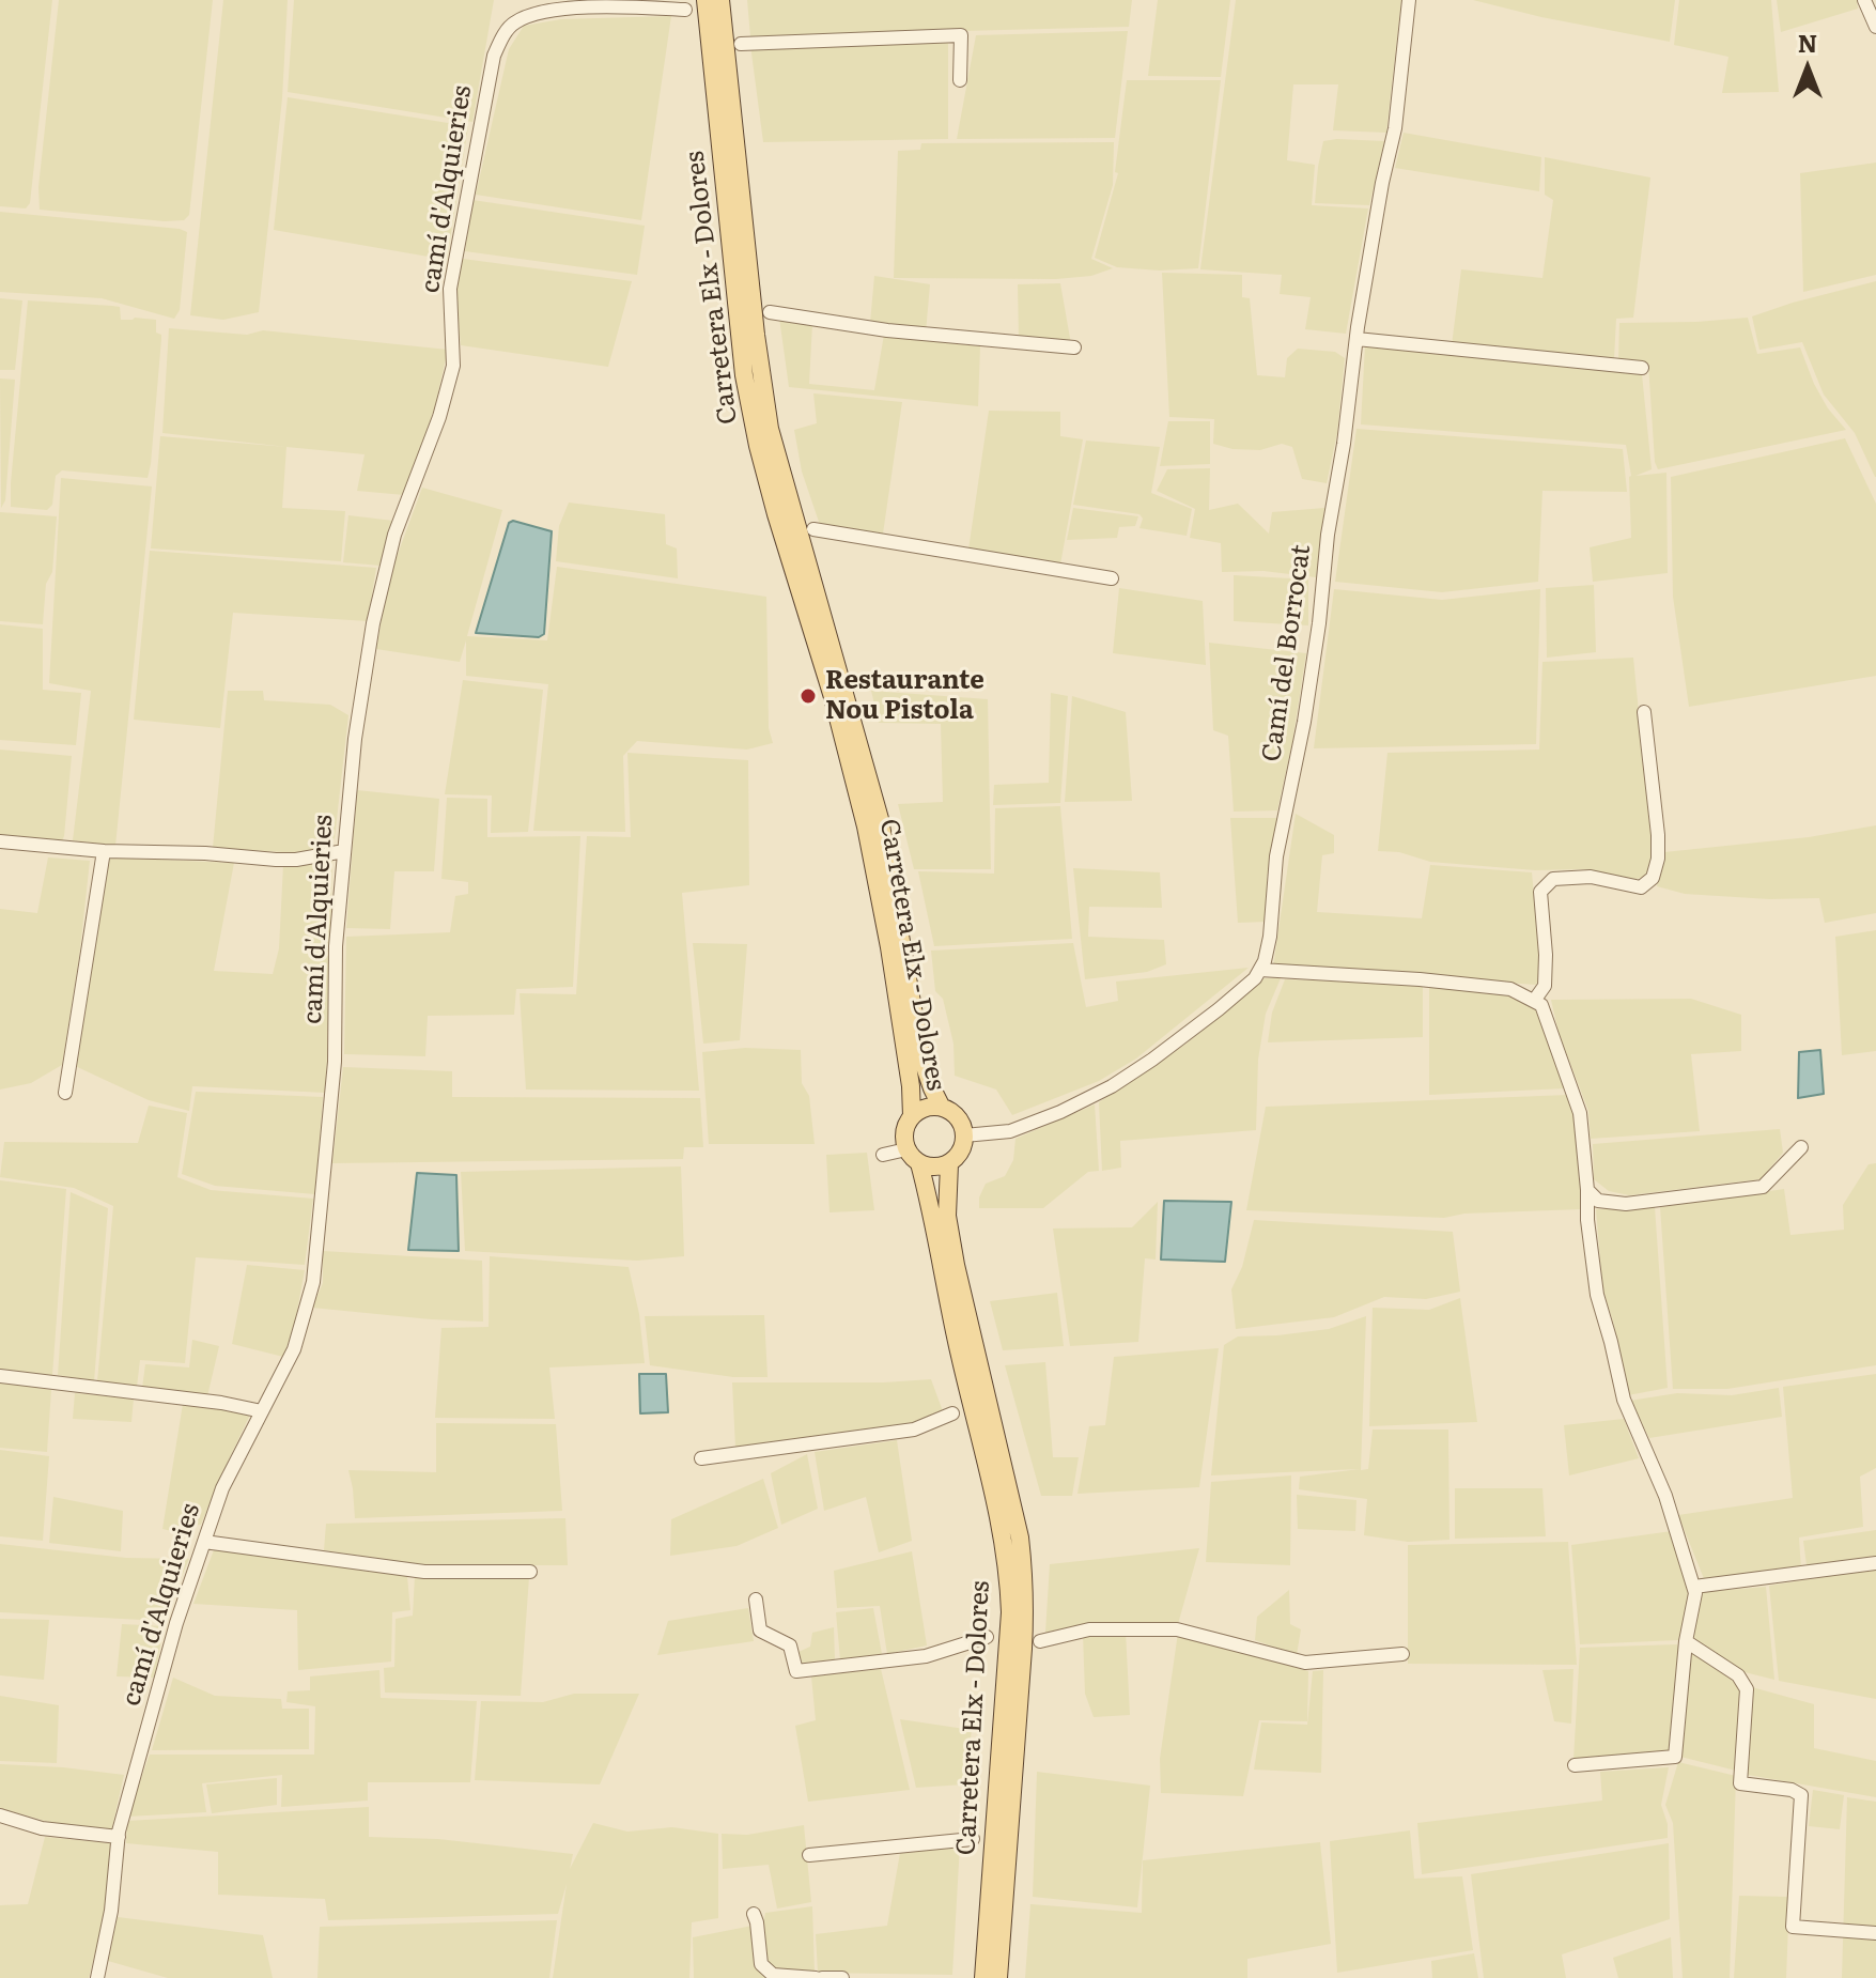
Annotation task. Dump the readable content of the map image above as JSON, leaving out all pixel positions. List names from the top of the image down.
{
  "streets": {
    "main road": ["Carretera Elx - Dolores"],
    "street": ["camí d'Alquieries", "Camí del Borrocat"]
  },
  "places": ["Restaurante Nou Pistola"],
  "north": "top"
}
